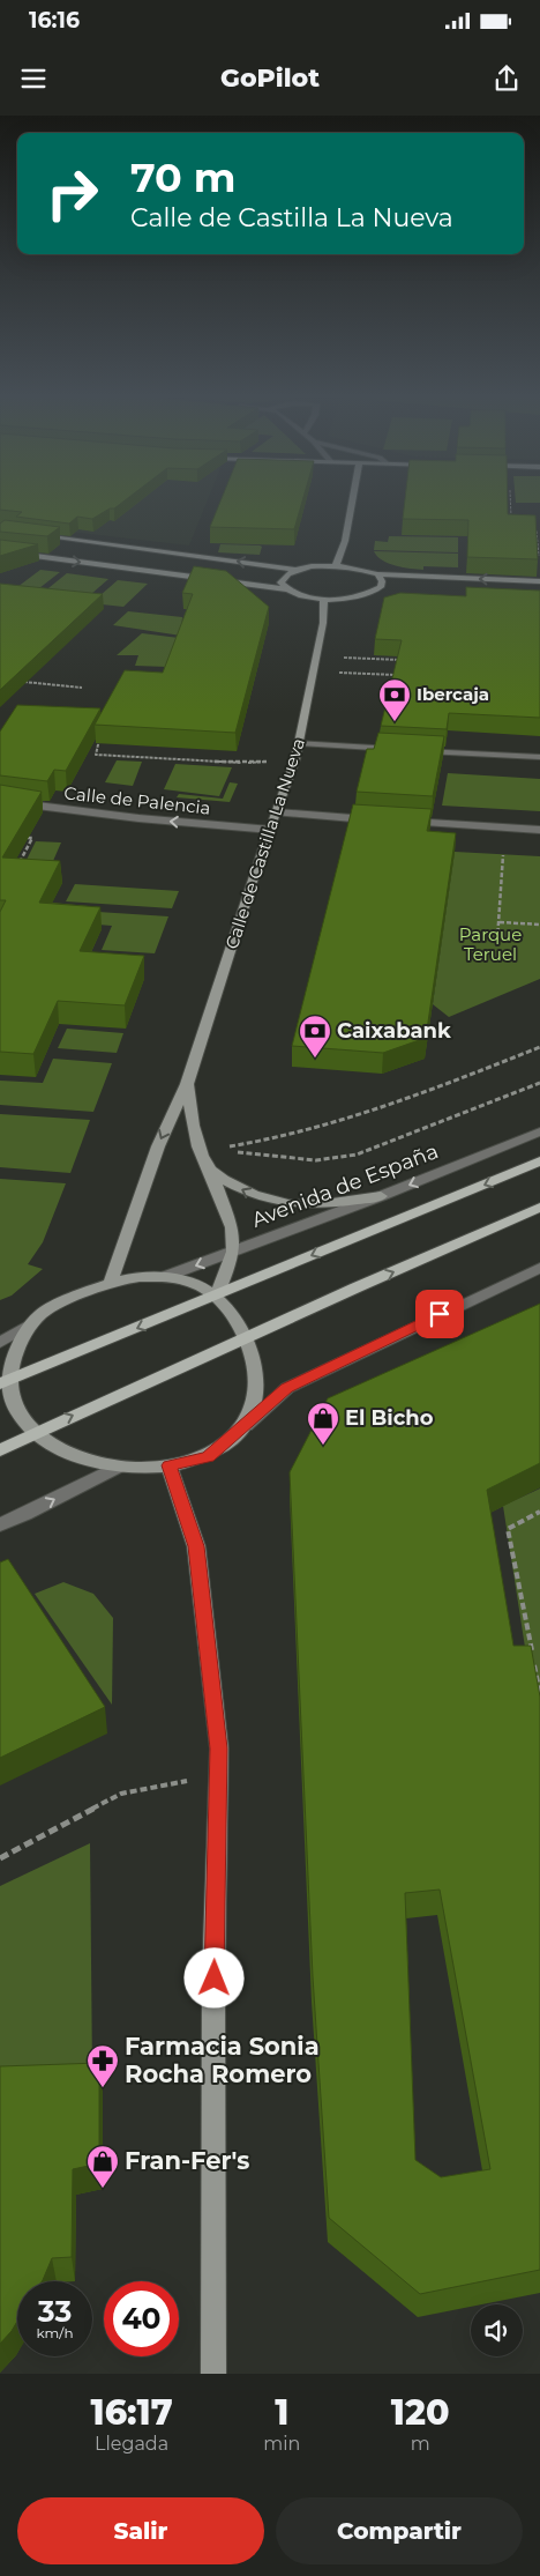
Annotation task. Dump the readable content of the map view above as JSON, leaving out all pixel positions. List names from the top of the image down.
{
  "streets": {
    "street": ["Calle de Palencia", "Calle de Castilla La Nueva", "Avenida de España"]
  },
  "crossings": [
    ["Calle de Palencia", "Calle de Castilla La Nueva"],
    ["Calle de Castilla La Nueva", "Avenida de España"]
  ],
  "one_way": ["Calle de Palencia"],
  "parks": ["Parque Teruel"],
  "places": {
    "bank": ["Ibercaja", "Caixabank"],
    "shop": ["El Bicho", "Fran-Fer's"],
    "pharmacy": ["Farmacia Sonia Rocha Romero"]
  },
  "page": {
    "status": "16:16",
    "header": "GoPilot",
    "turn": ["70 m", "Calle de Castilla La Nueva"],
    "speed": "33 km/h",
    "limit": "40",
    "eta": [
      "16:17",
      "Llegada",
      "1",
      "min",
      "120",
      "m"
    ],
    "buttons": ["Salir", "Compartir"]
  }
}
